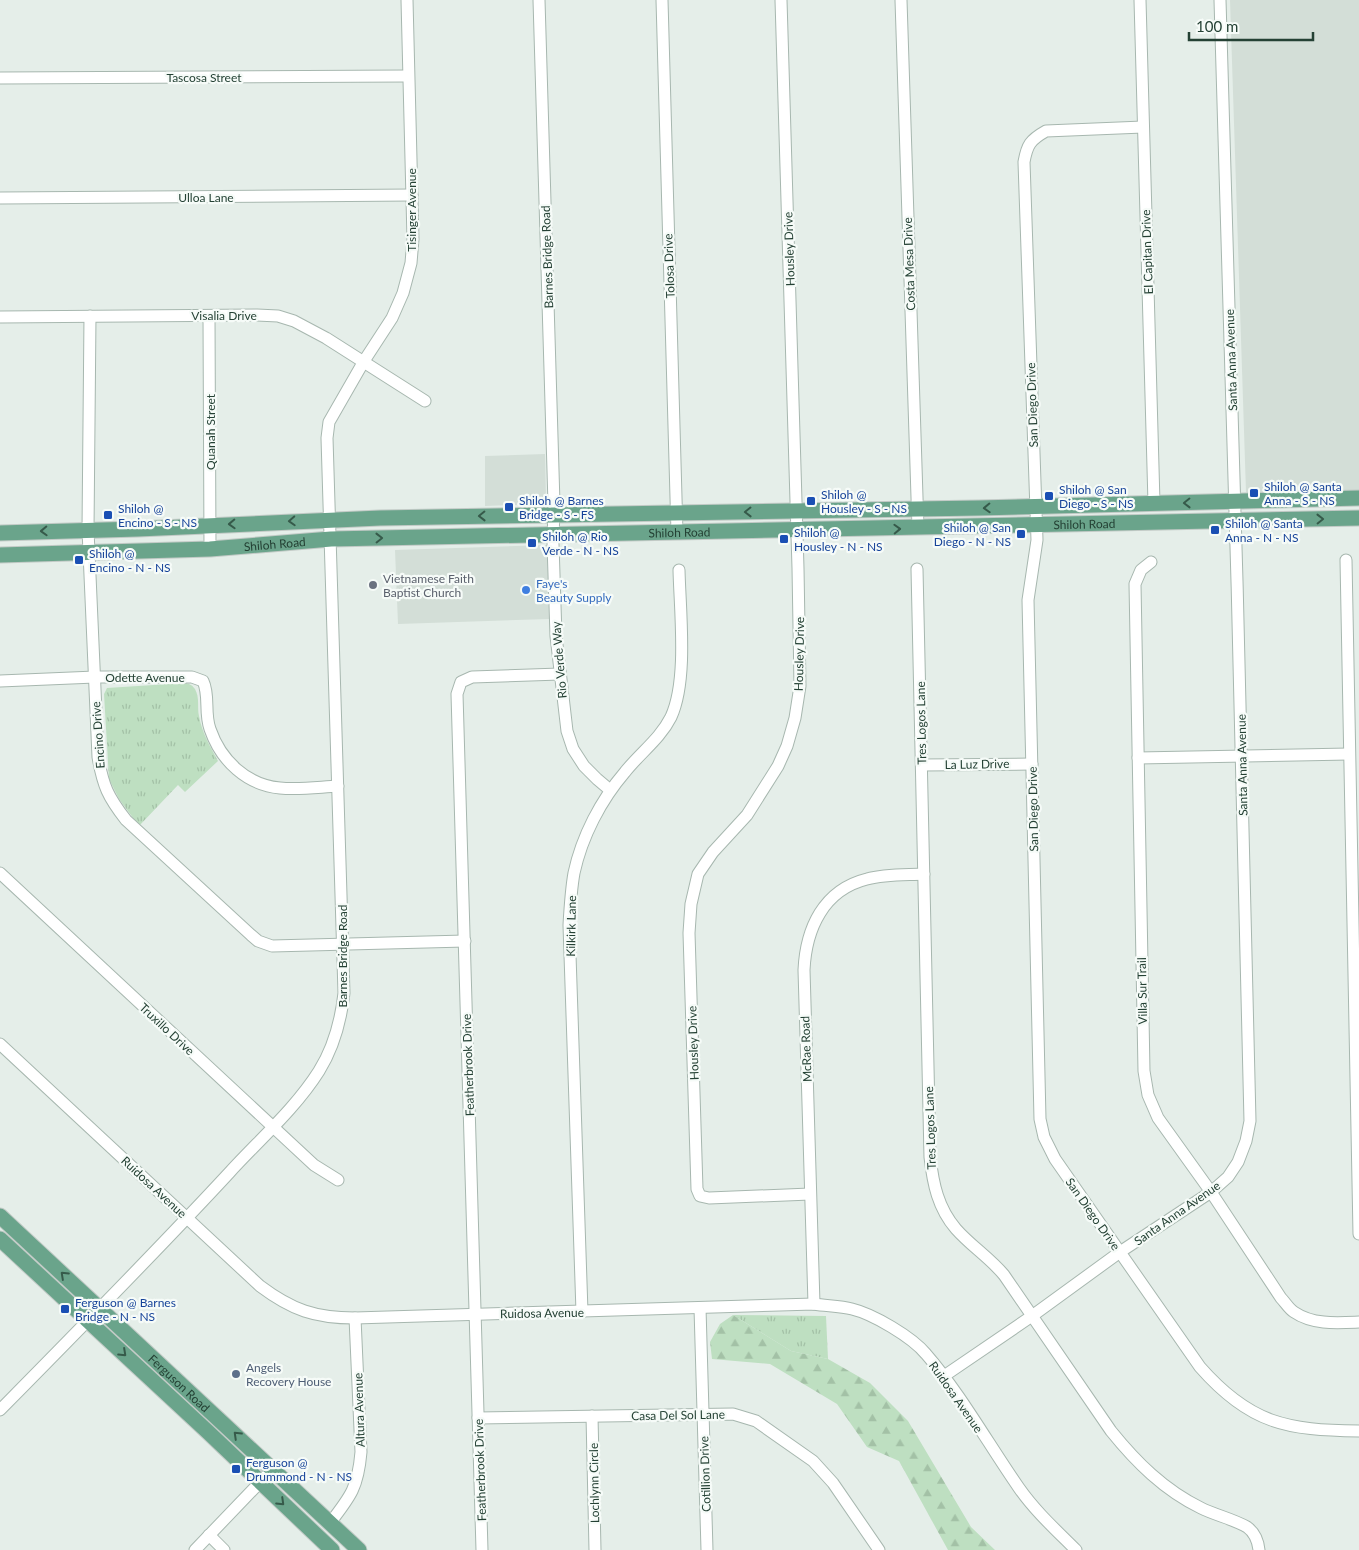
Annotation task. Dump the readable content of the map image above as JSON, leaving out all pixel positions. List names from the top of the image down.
{
  "streets": {
    "main road": ["Shiloh Road", "Ferguson Road"],
    "street": [
      "Tascosa Street",
      "Ulloa Lane",
      "Tisinger Avenue",
      "Housley Drive",
      "El Capitan Drive",
      "Barnes Bridge Road",
      "Costa Mesa Drive",
      "Tolosa Drive",
      "Visalia Drive",
      "Santa Anna Avenue",
      "San Diego Drive",
      "Quanah Street",
      "Rio Verde Way",
      "Odette Avenue",
      "Tres Logos Lane",
      "Encino Drive",
      "La Luz Drive",
      "Kilkirk Lane",
      "Villa Sur Trail",
      "Truxillo Drive",
      "McRae Road",
      "Featherbrook Drive",
      "Ruidosa Avenue",
      "Altura Avenue",
      "Casa Del Sol Lane",
      "Cotillion Drive",
      "Lochlynn Circle"
    ]
  },
  "crossings": [
    ["Tascosa Street", "Tisinger Avenue"],
    ["Ulloa Lane", "Tisinger Avenue"],
    ["Tisinger Avenue", "Barnes Bridge Road"],
    ["Tisinger Avenue", "Visalia Drive"],
    ["Tisinger Avenue", "Shiloh Road"],
    ["Housley Drive", "Shiloh Road"],
    ["Housley Drive", "McRae Road"],
    ["El Capitan Drive", "San Diego Drive"],
    ["El Capitan Drive", "Shiloh Road"],
    ["Barnes Bridge Road", "Shiloh Road"],
    ["Barnes Bridge Road", "Rio Verde Way"],
    ["Barnes Bridge Road", "Odette Avenue"],
    ["Barnes Bridge Road", "Encino Drive"],
    ["Barnes Bridge Road", "Truxillo Drive"],
    ["Barnes Bridge Road", "Ruidosa Avenue"],
    ["Barnes Bridge Road", "Ferguson Road"],
    ["Costa Mesa Drive", "Shiloh Road"],
    ["Tolosa Drive", "Shiloh Road"],
    ["Visalia Drive", "Quanah Street"],
    ["Visalia Drive", "Encino Drive"],
    ["Santa Anna Avenue", "San Diego Drive"],
    ["Santa Anna Avenue", "Shiloh Road"],
    ["Santa Anna Avenue", "Tres Logos Lane"],
    ["Santa Anna Avenue", "Villa Sur Trail"],
    ["Santa Anna Avenue", "Ruidosa Avenue"],
    ["San Diego Drive", "Shiloh Road"],
    ["San Diego Drive", "La Luz Drive"],
    ["Quanah Street", "Shiloh Road"],
    ["Shiloh Road", "Rio Verde Way"],
    ["Shiloh Road", "Encino Drive"],
    ["Rio Verde Way", "Kilkirk Lane"],
    ["Rio Verde Way", "Featherbrook Drive"],
    ["Odette Avenue", "Encino Drive"],
    ["Tres Logos Lane", "La Luz Drive"],
    ["Tres Logos Lane", "McRae Road"],
    ["Encino Drive", "Featherbrook Drive"],
    ["Kilkirk Lane", "Ruidosa Avenue"],
    ["McRae Road", "Ruidosa Avenue"],
    ["Featherbrook Drive", "Ruidosa Avenue"],
    ["Featherbrook Drive", "Casa Del Sol Lane"],
    ["Ruidosa Avenue", "Altura Avenue"],
    ["Ruidosa Avenue", "Cotillion Drive"],
    ["Ferguson Road", "Altura Avenue"],
    ["Casa Del Sol Lane", "Cotillion Drive"],
    ["Casa Del Sol Lane", "Lochlynn Circle"]
  ],
  "places": {
    "transit": [
      "Shiloh @ Santa Anna - S - NS",
      "Shiloh @ San Diego - S - NS",
      "Shiloh @ Housley - S - NS",
      "Shiloh @ Barnes Bridge - S - FS",
      "Shiloh @ Encino - S - NS",
      "Shiloh @ Santa Anna - N - NS",
      "Shiloh @ San Diego - N - NS",
      "Shiloh @ Housley - N - NS",
      "Shiloh @ Rio Verde - N - NS",
      "Shiloh @ Encino - N - NS",
      "Ferguson @ Barnes Bridge - N - NS",
      "Ferguson @ Drummond - N - NS"
    ],
    "other": ["Vietnamese Faith Baptist Church", "Faye's Beauty Supply", "Angels Recovery House"]
  },
  "scale_bar": "100 m"
}
